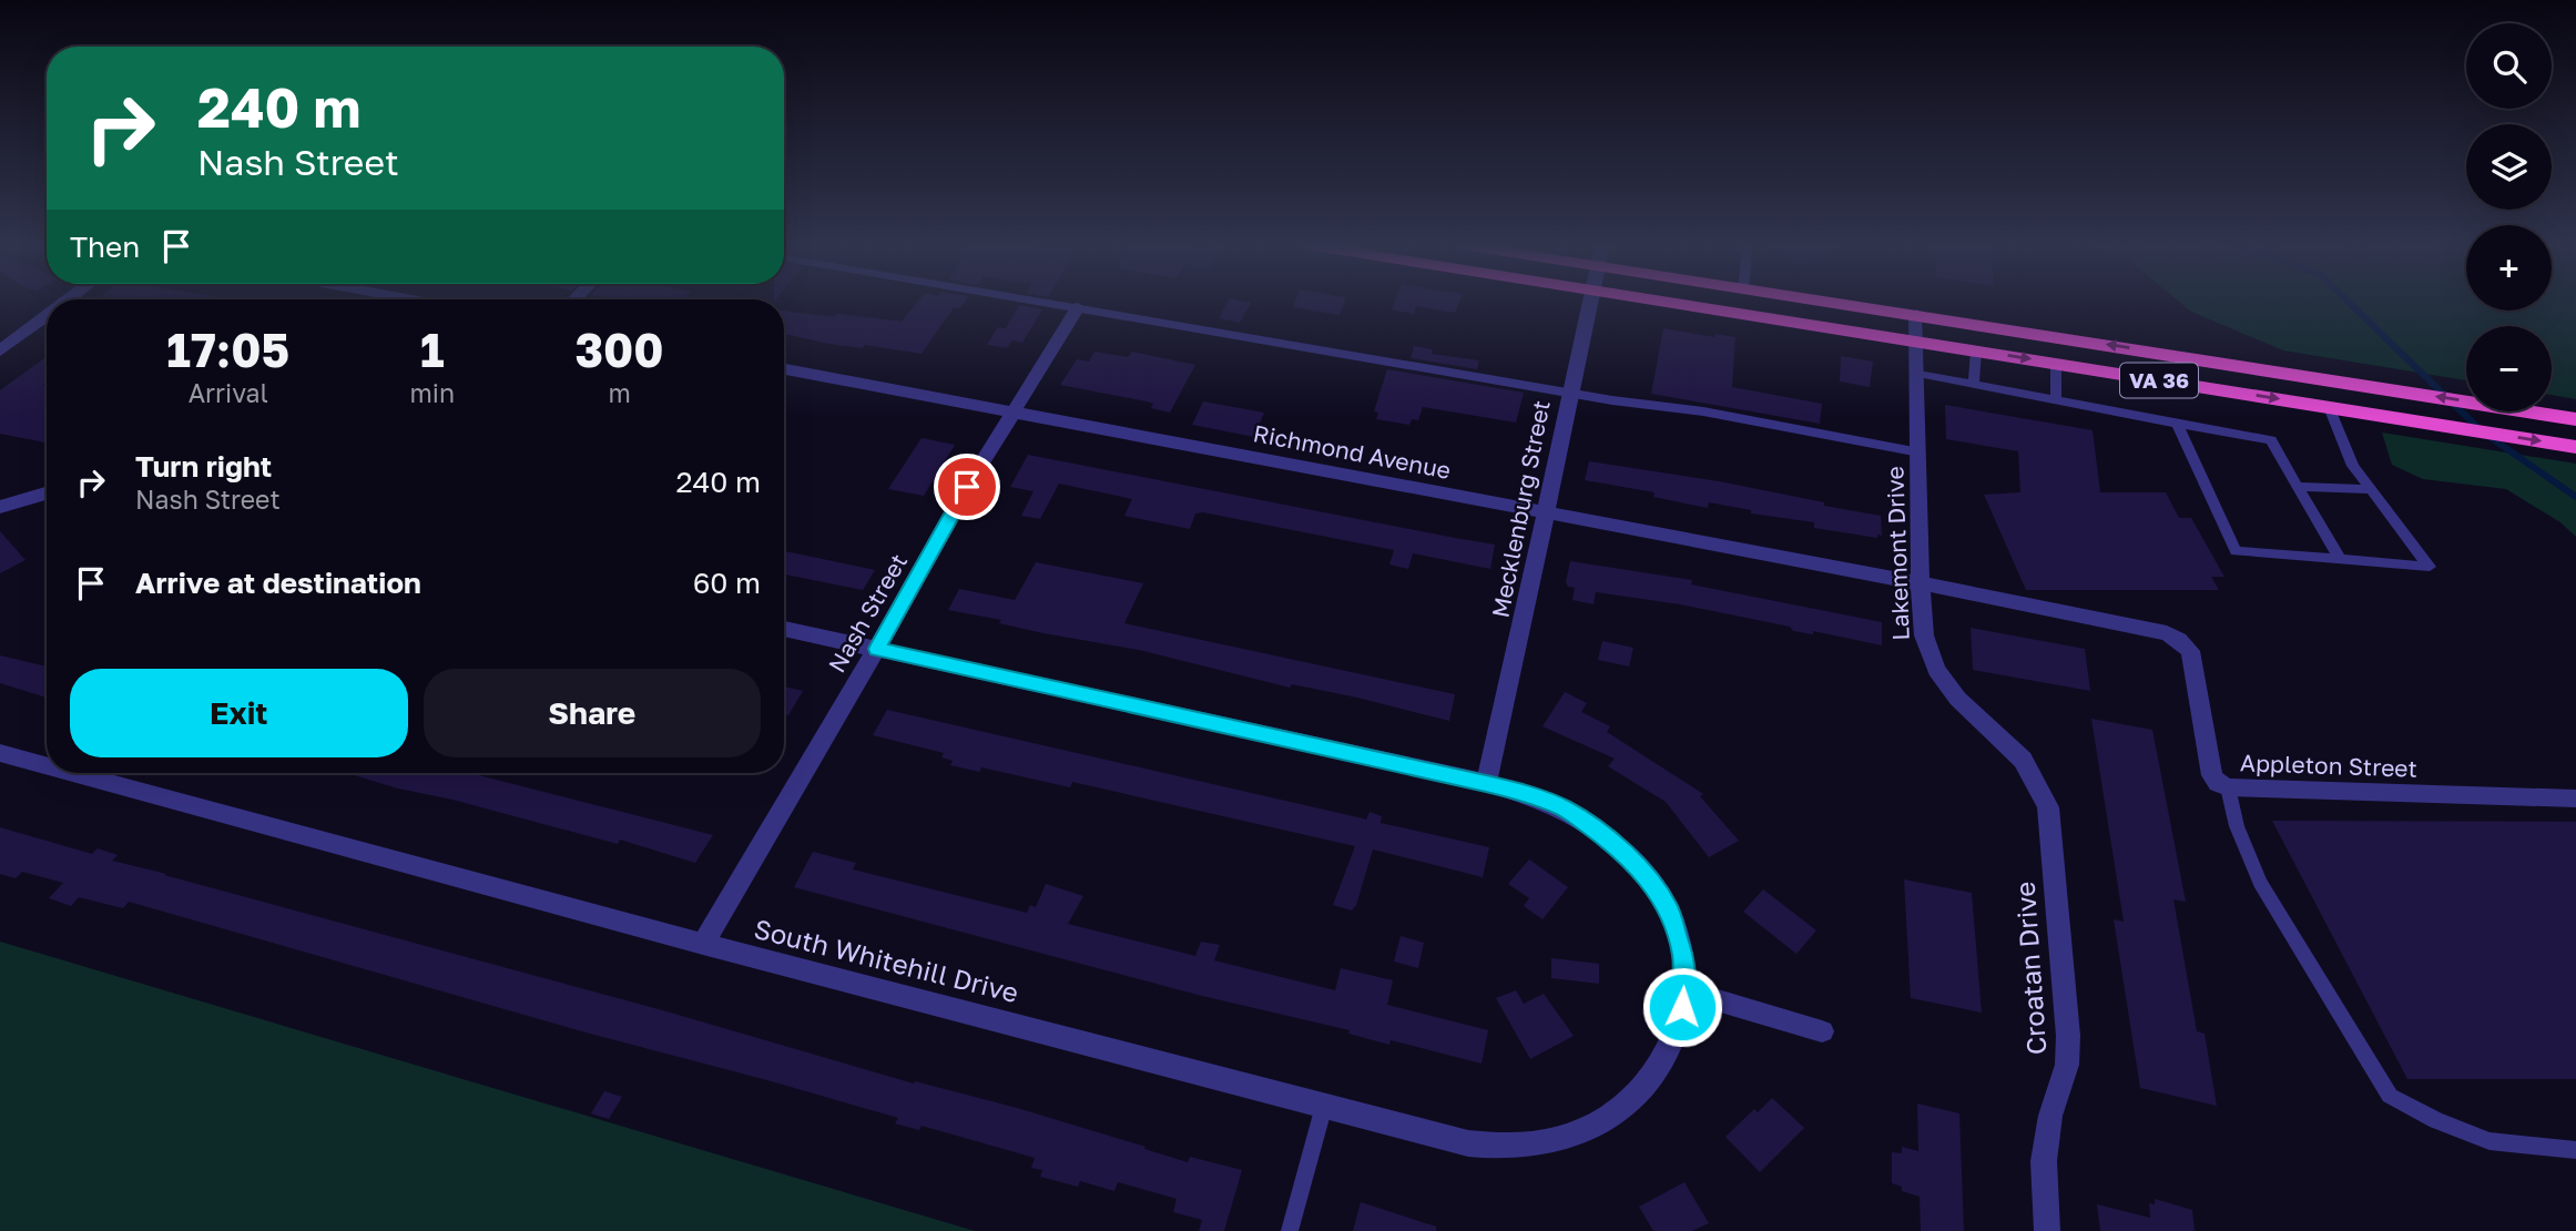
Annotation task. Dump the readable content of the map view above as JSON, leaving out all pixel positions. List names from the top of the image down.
{
  "streets": {
    "highway": ["VA 36"],
    "street": [
      "Richmond Avenue",
      "Mecklenburg Street",
      "Lakemont Drive",
      "Nash Street",
      "Appleton Street",
      "South Whitehill Drive",
      "Croatan Drive"
    ]
  },
  "crossings": [
    ["VA 36", "Lakemont Drive"],
    ["Richmond Avenue", "Mecklenburg Street"],
    ["Richmond Avenue", "Lakemont Drive"],
    ["Richmond Avenue", "Nash Street"],
    ["Richmond Avenue", "Appleton Street"],
    ["Mecklenburg Street", "South Whitehill Drive"],
    ["Lakemont Drive", "Appleton Street"],
    ["Lakemont Drive", "Croatan Drive"],
    ["Nash Street", "South Whitehill Drive"]
  ],
  "page": {
    "map_buttons": ["+", "−"],
    "turn": ["240 m", "Nash Street"],
    "then": "Then",
    "eta": [
      "17:05",
      "Arrival",
      "1",
      "min",
      "300",
      "m"
    ],
    "list": [
      {
        "name": "Turn right",
        "note": "Nash Street",
        "value": "240 m"
      },
      {
        "name": "Arrive at destination",
        "value": "60 m"
      }
    ],
    "buttons": ["Exit", "Share"]
  }
}
